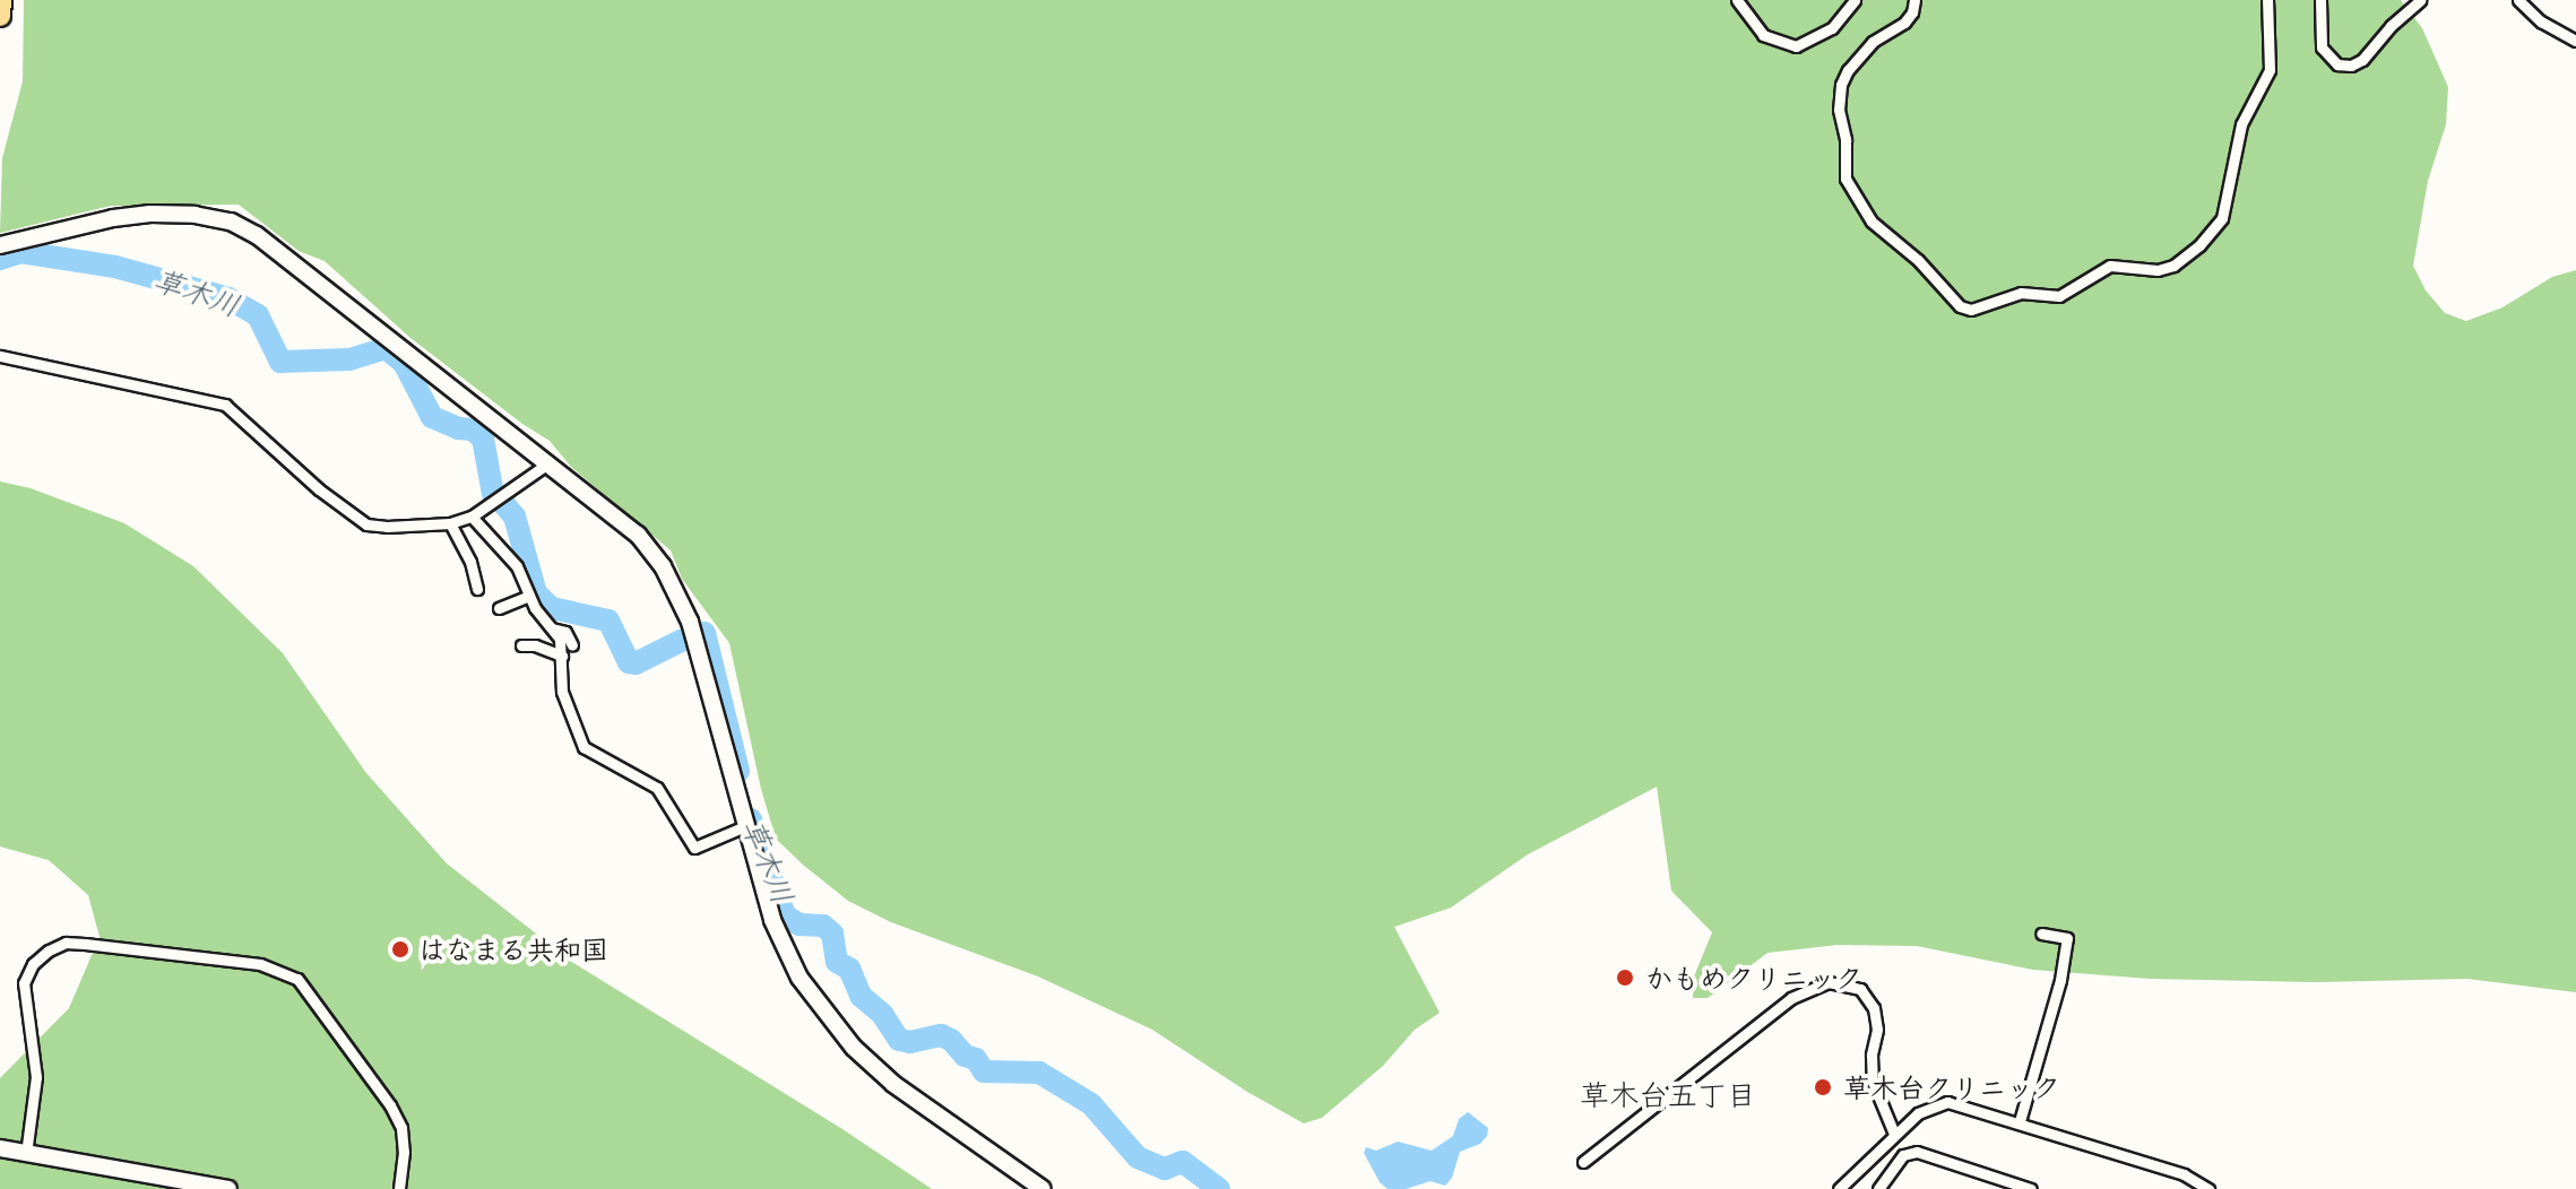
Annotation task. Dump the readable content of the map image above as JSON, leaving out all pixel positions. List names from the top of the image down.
{
  "districts": ["草木台五丁目"],
  "water": ["草木川"],
  "places": ["はなまる共和国", "かもめクリニック", "草木台クリニック"]
}
